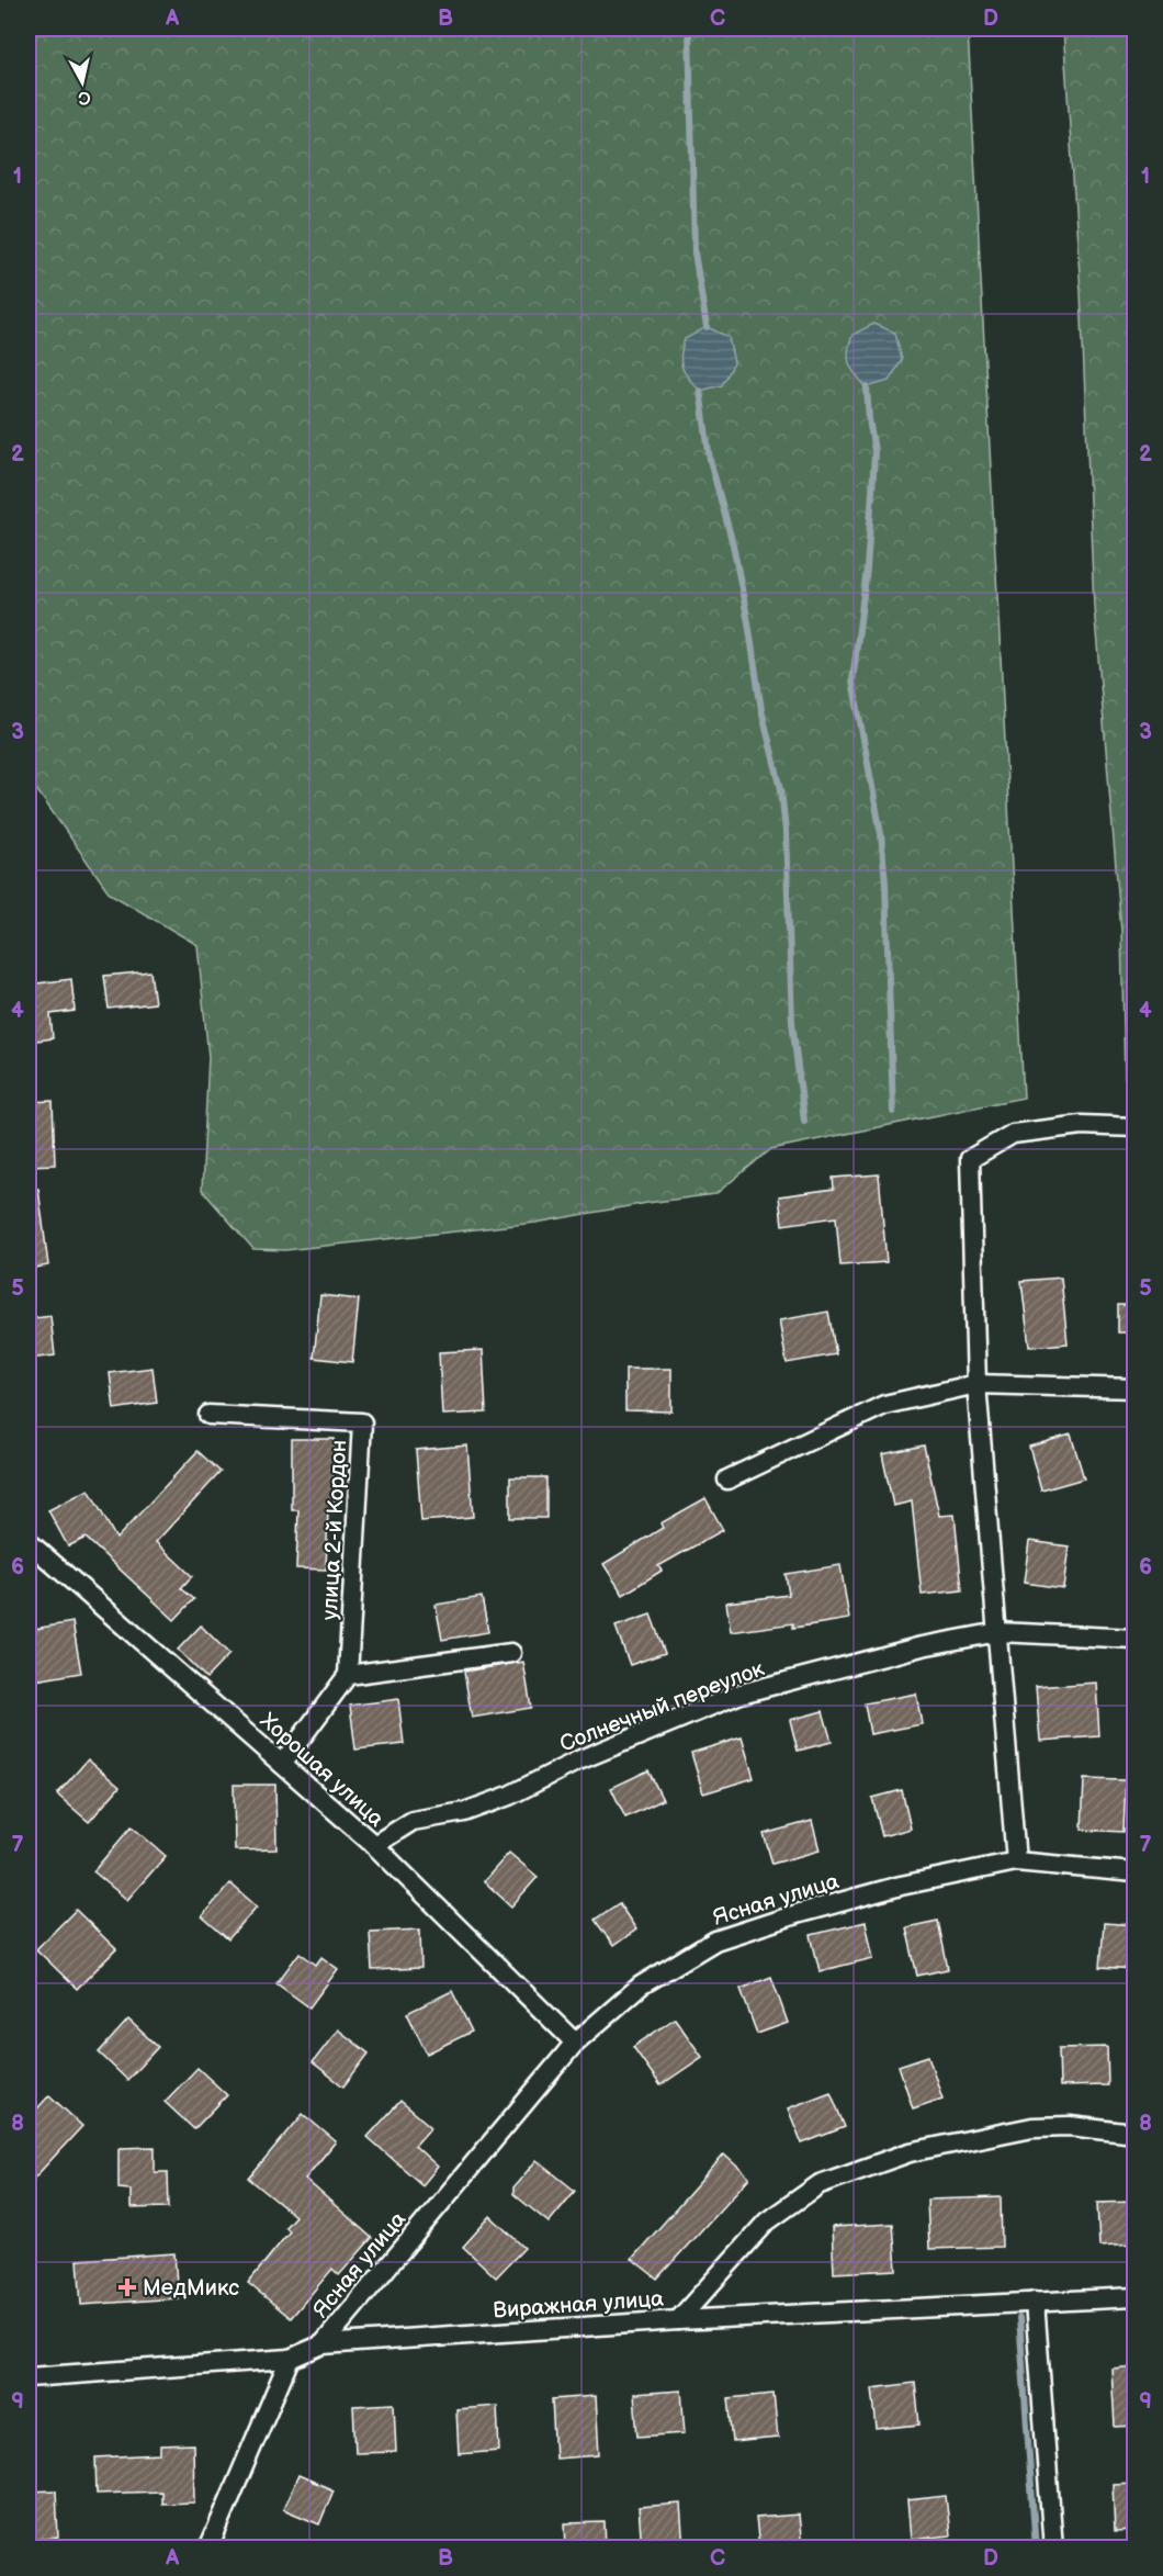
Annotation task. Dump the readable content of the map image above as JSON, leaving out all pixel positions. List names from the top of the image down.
{
  "streets": {
    "street": [
      "улица 2-й Кордон",
      "Солнечный переулок",
      "Хорошая улица",
      "Ясная улица",
      "Виражная улица"
    ]
  },
  "crossings": [
    ["Солнечный переулок", "Хорошая улица"],
    ["Хорошая улица", "Ясная улица"],
    ["Ясная улица", "Виражная улица"]
  ],
  "places": {
    "health": ["МедМикс"]
  },
  "north": "bottom",
  "grid": {
    "columns": [
      "A",
      "B",
      "C",
      "D"
    ],
    "rows": [
      "1",
      "2",
      "3",
      "4",
      "5",
      "6",
      "7",
      "8",
      "9"
    ]
  }
}
